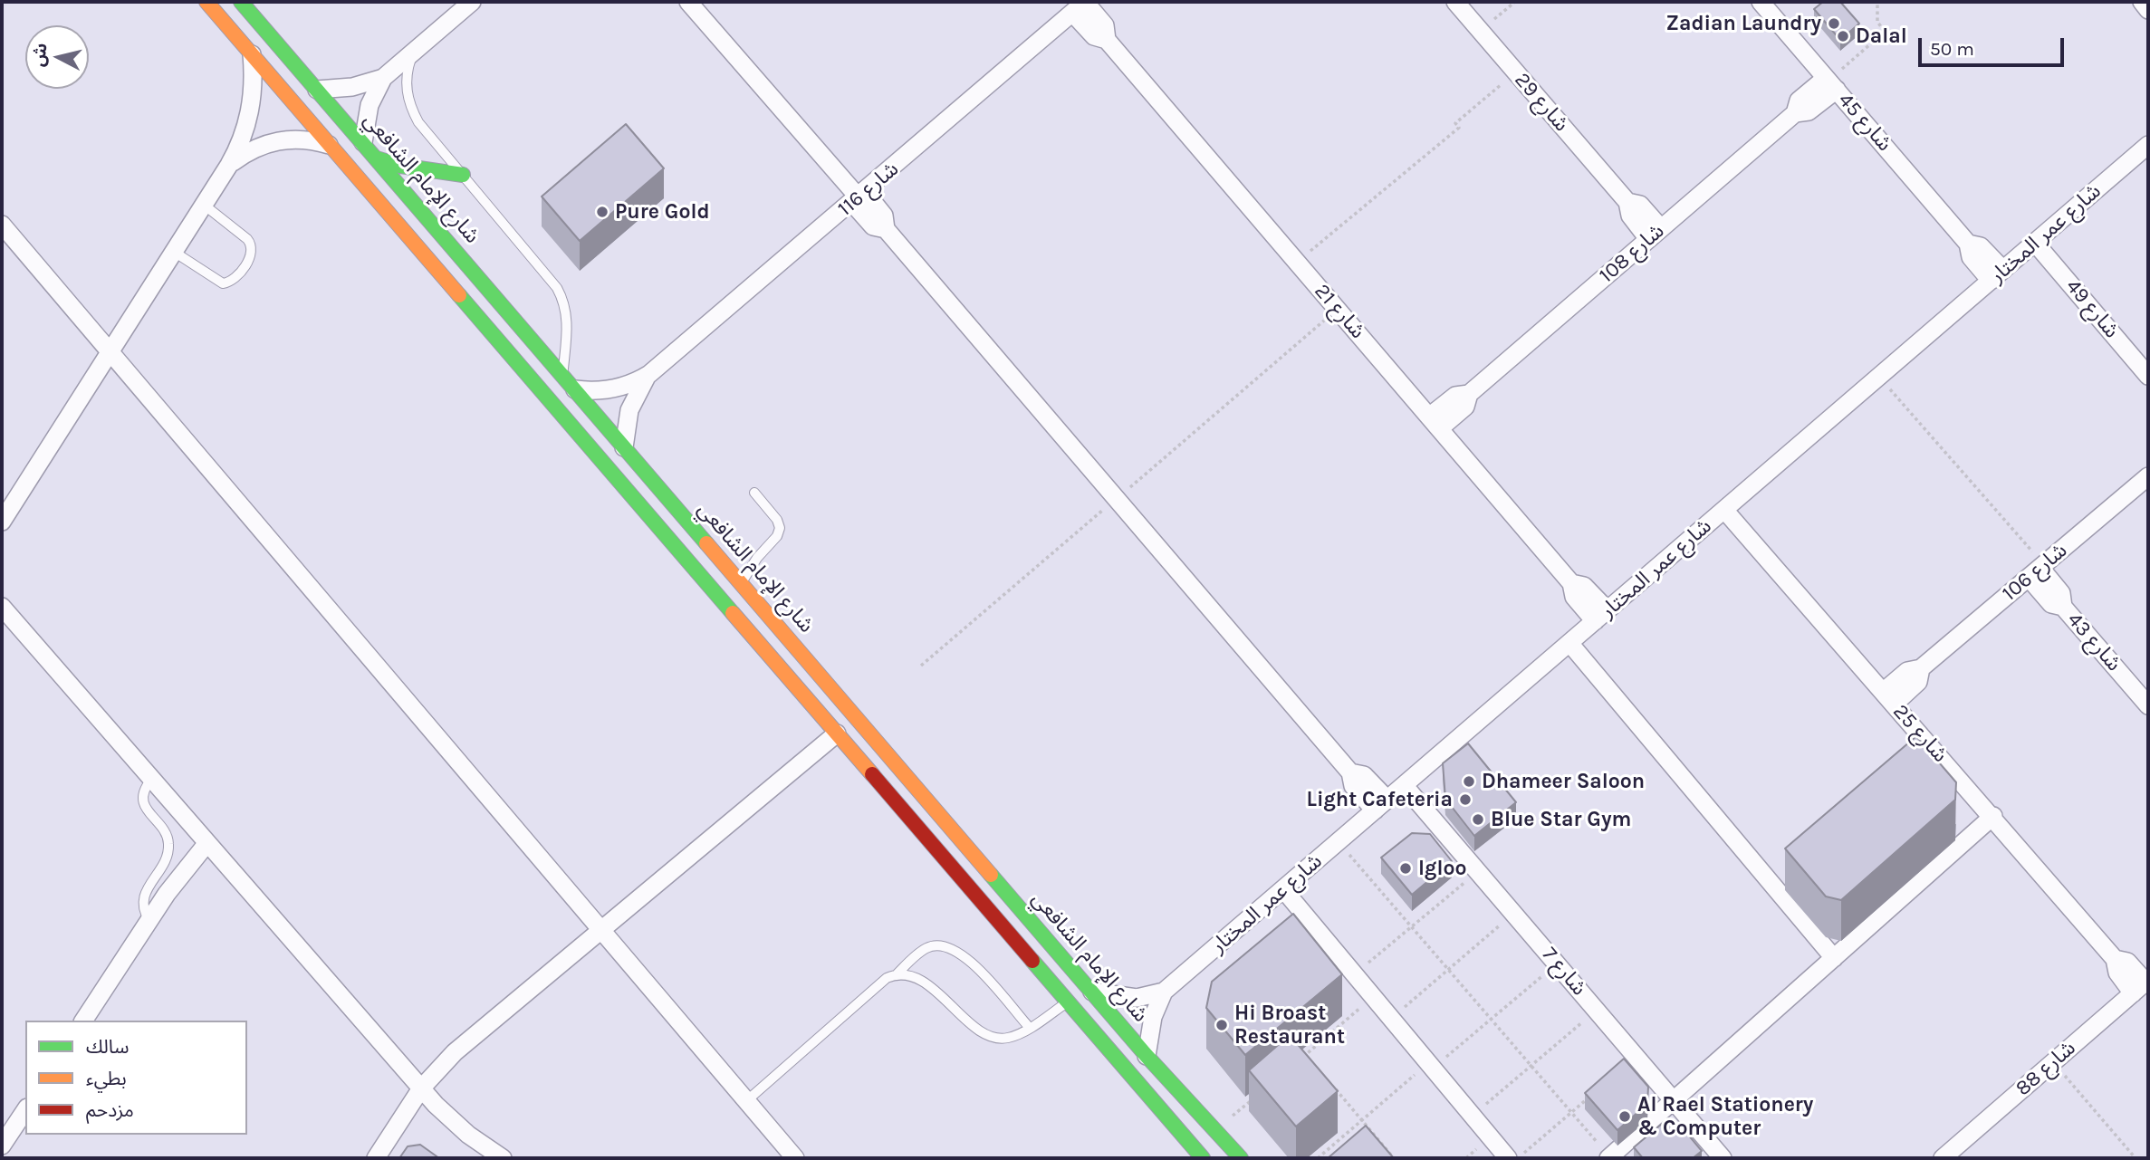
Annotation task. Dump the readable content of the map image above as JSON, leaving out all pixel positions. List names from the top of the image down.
{
  "streets": {
    "street": [
      "شارع 29",
      "شارع 45",
      "شارع الإمام الشافعي",
      "شارع 116",
      "شارع عمر المختار",
      "شارع 108",
      "شارع 49",
      "شارع 21",
      "شارع 106",
      "شارع 43",
      "شارع 25",
      "شارع 7",
      "شارع 88"
    ]
  },
  "crossings": [
    ["شارع 29", "شارع 108"],
    ["شارع 45", "شارع عمر المختار"],
    ["شارع 45", "شارع 108"],
    ["شارع الإمام الشافعي", "شارع 116"],
    ["شارع الإمام الشافعي", "شارع عمر المختار"],
    ["شارع 116", "شارع 21"],
    ["شارع عمر المختار", "شارع 49"],
    ["شارع عمر المختار", "شارع 21"],
    ["شارع عمر المختار", "شارع 25"],
    ["شارع عمر المختار", "شارع 7"],
    ["شارع 108", "شارع 21"],
    ["شارع 106", "شارع 43"],
    ["شارع 106", "شارع 25"],
    ["شارع 25", "شارع 88"]
  ],
  "places": [
    "Zadian Laundry",
    "Dalal",
    "Pure Gold",
    "Dhameer Saloon",
    "Light Cafeteria",
    "Blue Star Gym",
    "Igloo",
    "Hi Broast Restaurant",
    "Al Rael Stationery & Computer"
  ],
  "legend": ["سالك", "بطيء", "مزدحم"],
  "scale_bar": "50 m",
  "north": "left"
}
